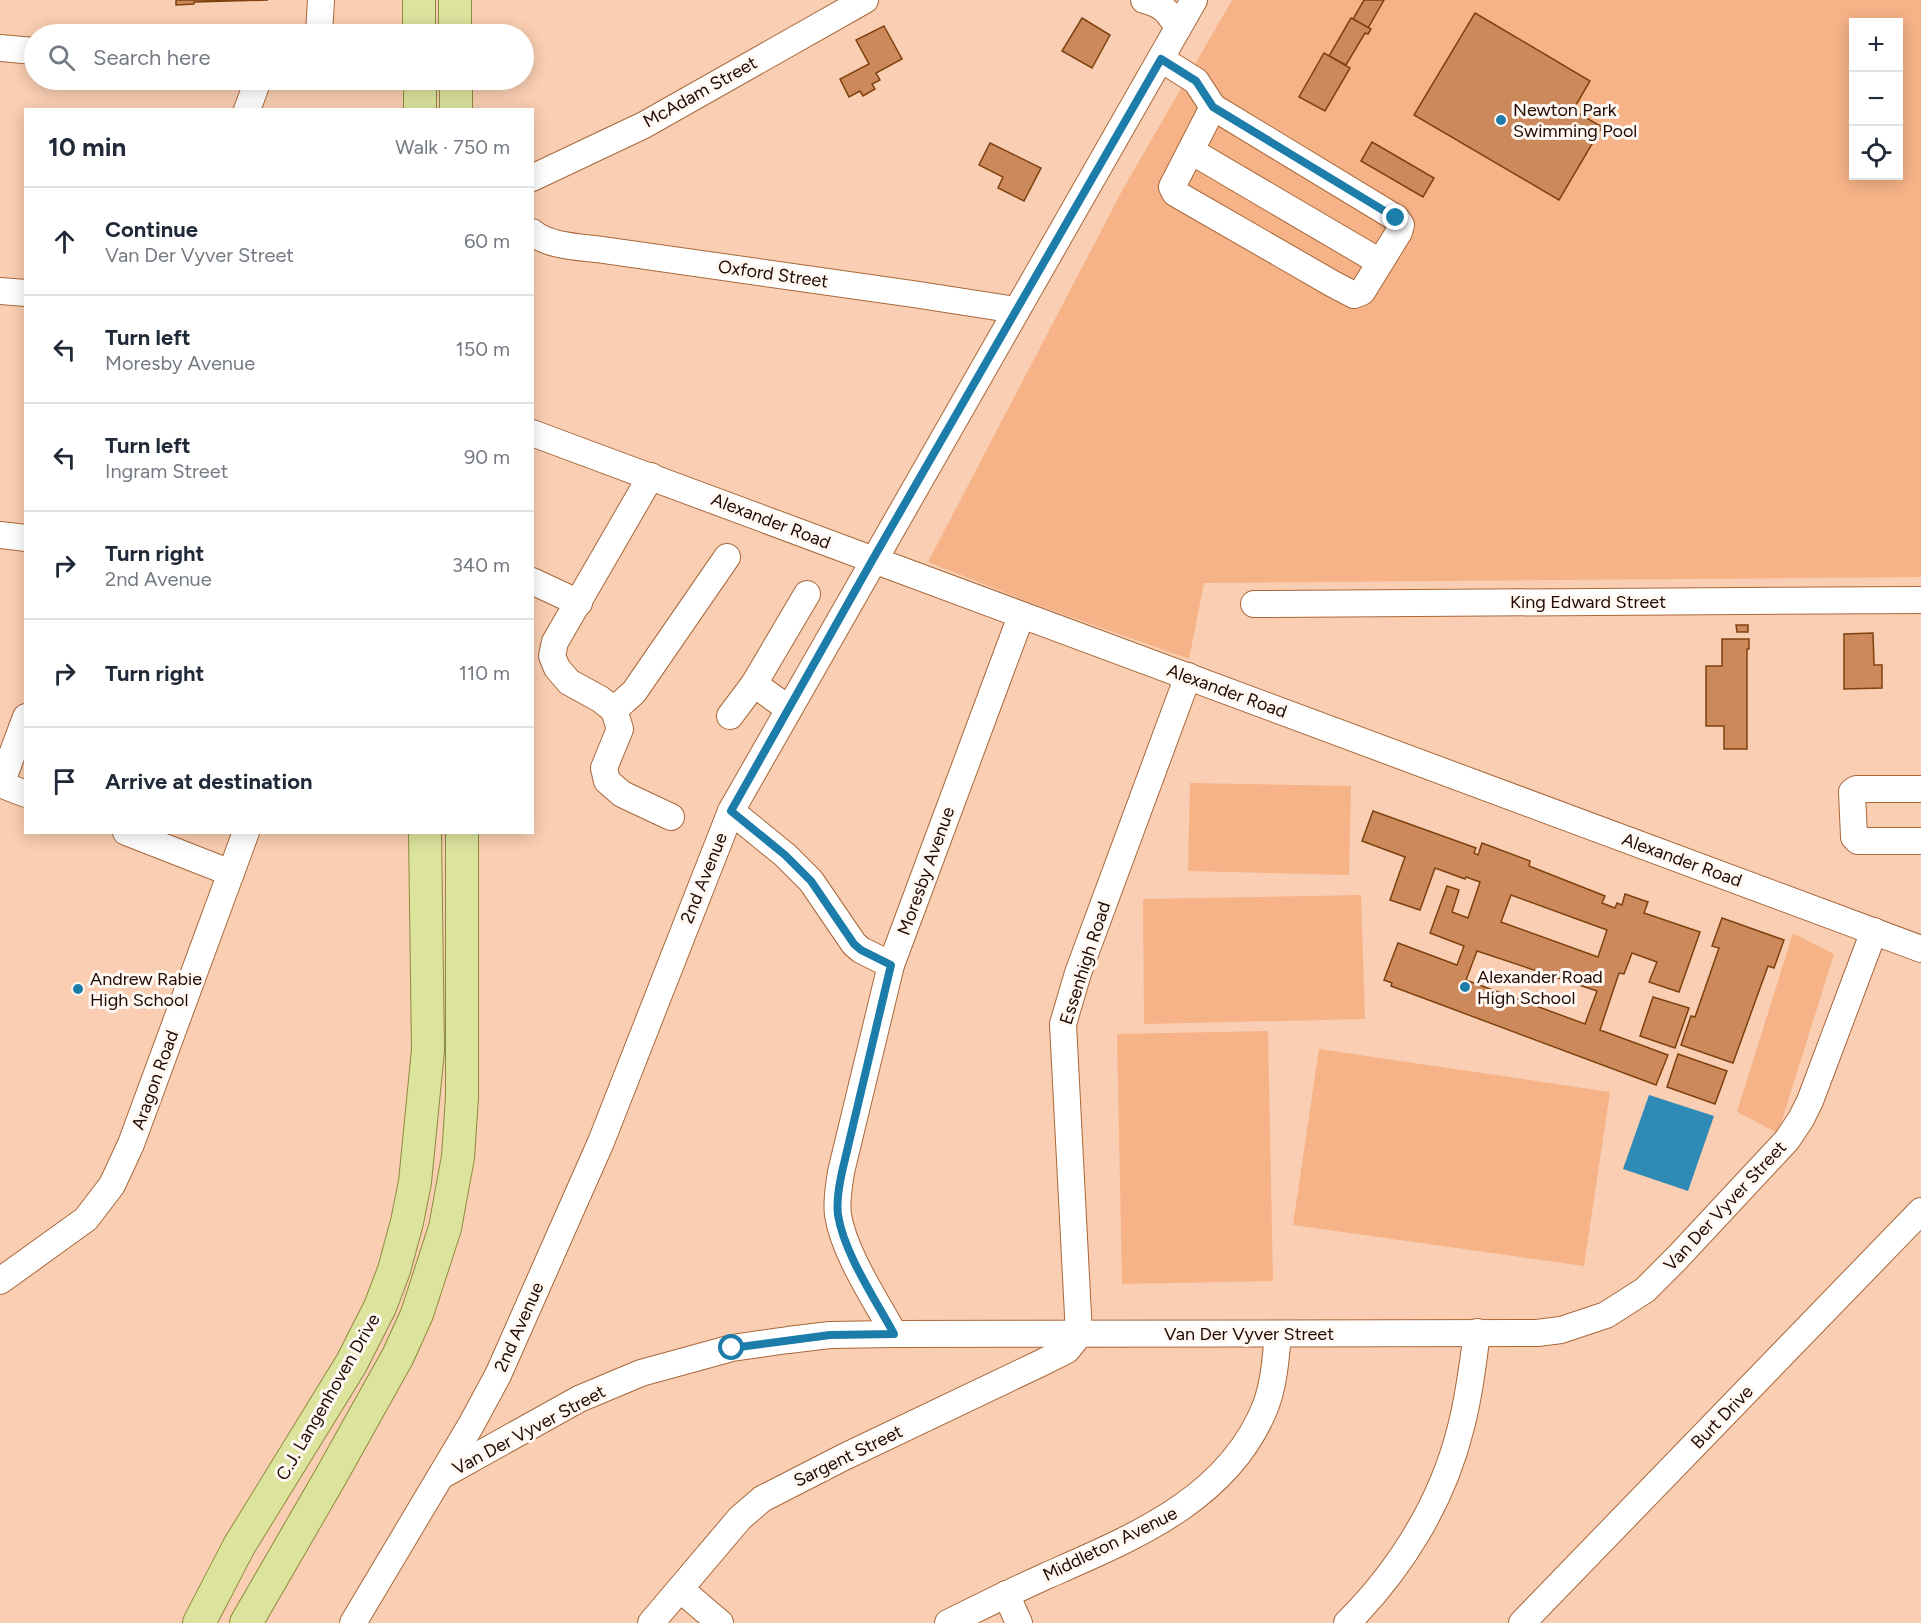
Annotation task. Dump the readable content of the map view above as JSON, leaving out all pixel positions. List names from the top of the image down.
{
  "streets": {
    "main road": ["C.J. Langenhoven Drive"],
    "street": [
      "McAdam Street",
      "Oxford Street",
      "Alexander Road",
      "King Edward Street",
      "Moresby Avenue",
      "2nd Avenue",
      "Essenhigh Road",
      "Aragon Road",
      "Van Der Vyver Street",
      "Burt Drive",
      "Sargent Street",
      "Middleton Avenue"
    ]
  },
  "crossings": [
    ["Oxford Street", "2nd Avenue"],
    ["Alexander Road", "Moresby Avenue"],
    ["Alexander Road", "2nd Avenue"],
    ["Alexander Road", "Essenhigh Road"],
    ["Alexander Road", "Van Der Vyver Street"],
    ["Moresby Avenue", "Van Der Vyver Street"],
    ["2nd Avenue", "Van Der Vyver Street"],
    ["Essenhigh Road", "Van Der Vyver Street"],
    ["Essenhigh Road", "Sargent Street"],
    ["Van Der Vyver Street", "Sargent Street"],
    ["Van Der Vyver Street", "Middleton Avenue"]
  ],
  "places": ["Newton Park Swimming Pool", "Alexander Road High School", "Andrew Rabie High School"],
  "page": {
    "map_buttons": ["+", "−"],
    "search": "Search here",
    "heading": ["10 min", "Walk · 750 m"],
    "list": [
      ["Continue", "Van Der Vyver Street", "60 m"],
      ["Turn left", "Moresby Avenue", "150 m"],
      ["Turn left", "Ingram Street", "90 m"],
      ["Turn right", "2nd Avenue", "340 m"],
      ["Turn right", "110 m"],
      "Arrive at destination"
    ]
  }
}
